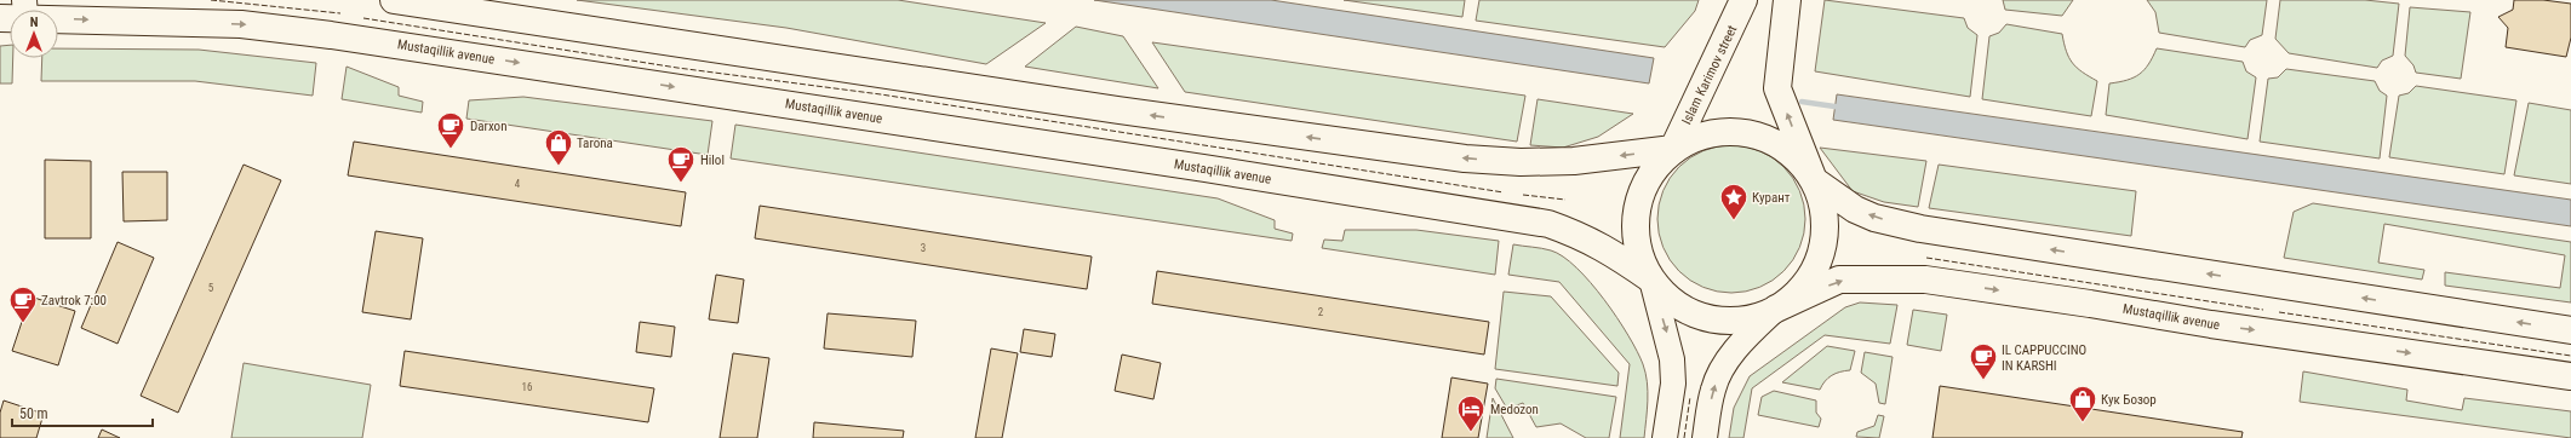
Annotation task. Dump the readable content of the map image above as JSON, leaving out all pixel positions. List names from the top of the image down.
{
  "streets": {
    "main road": ["Mustaqillik avenue", "Islam Karimov street"]
  },
  "places": {
    "cafe": [
      "Darxon",
      "Hilol",
      "Zavtrok 7:00",
      "IL CAPPUCCINO IN KARSHI"
    ],
    "shop": ["Tarona", "Кук Бозор"],
    "place": ["Курант"],
    "hotel": ["Medozon"]
  },
  "house_numbers": [
    "4",
    "3",
    "5",
    "2",
    "16"
  ],
  "scale_bar": "50 m",
  "north": "top"
}
